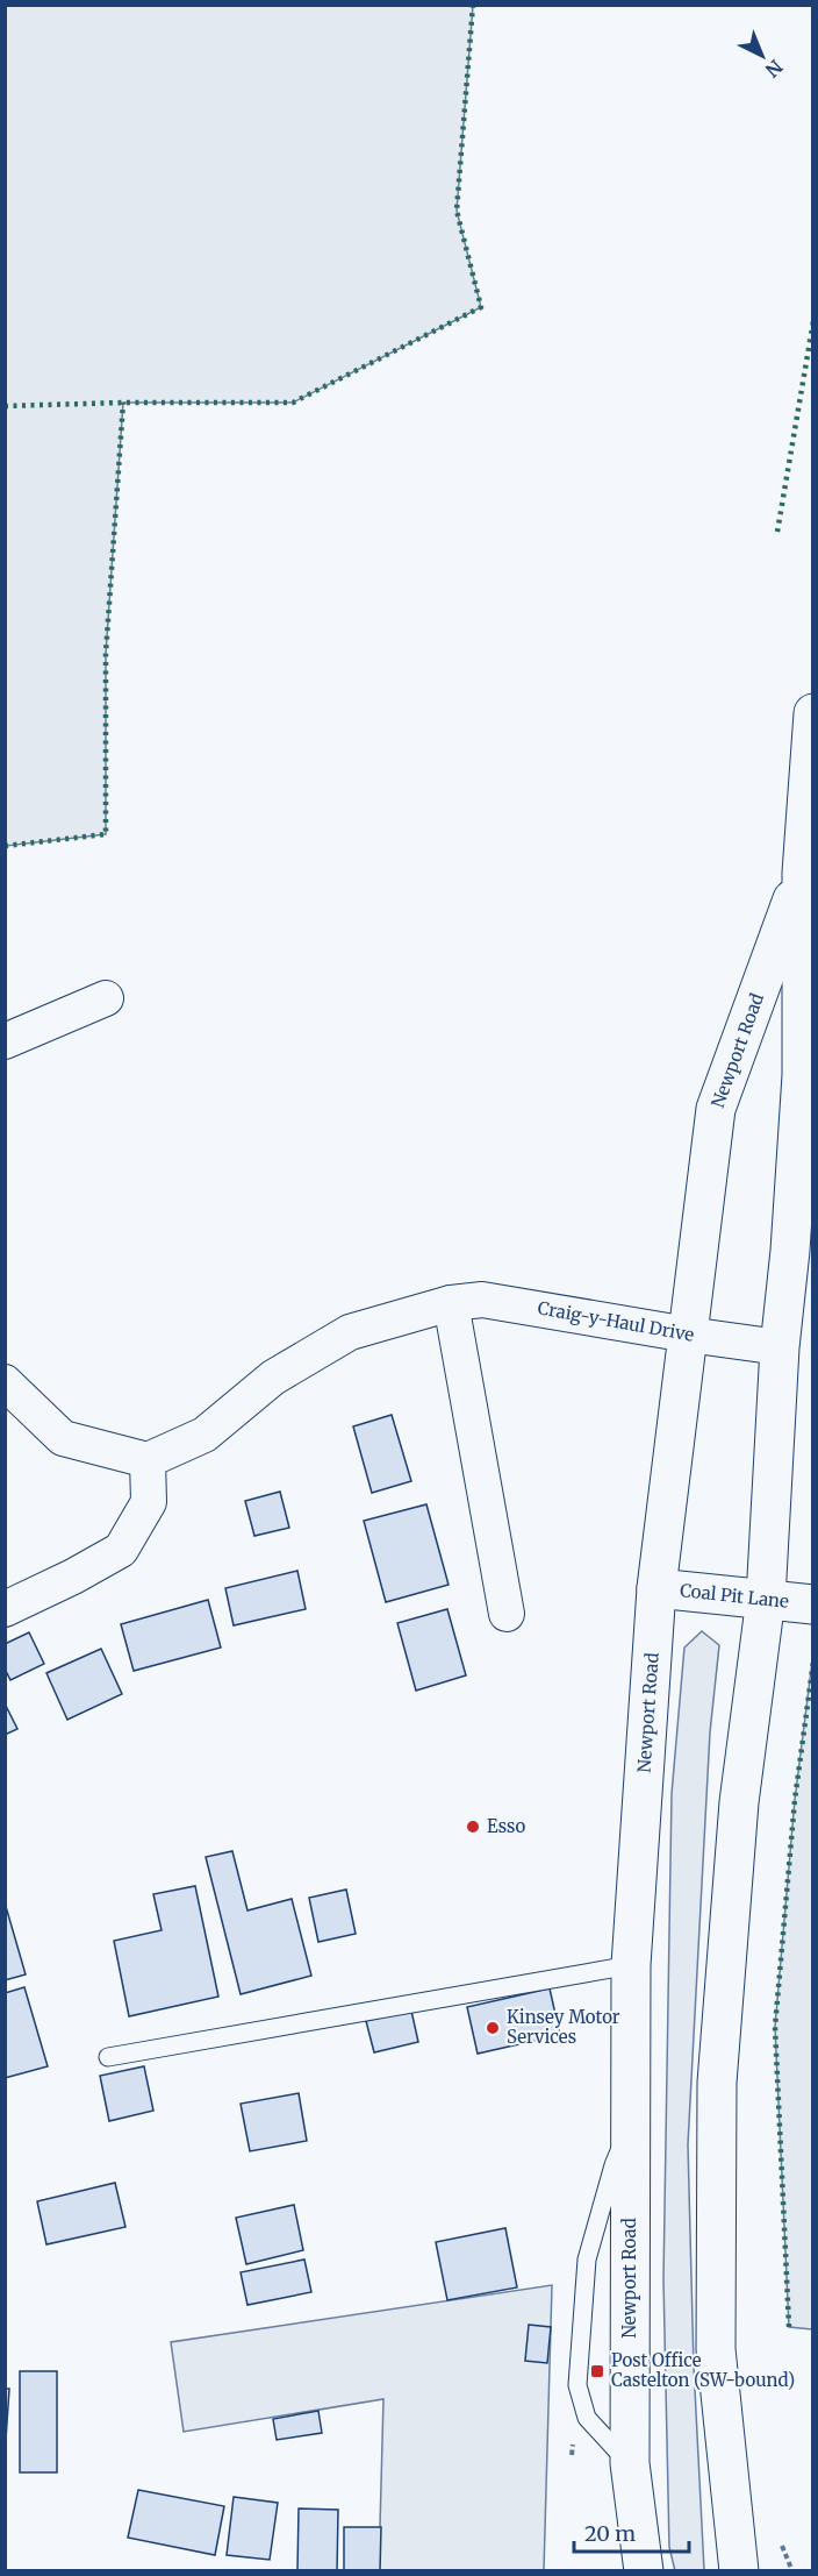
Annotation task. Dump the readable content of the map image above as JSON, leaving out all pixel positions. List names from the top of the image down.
{
  "streets": {
    "main road": ["Newport Road", "Coal Pit Lane"],
    "street": ["Craig-y-Haul Drive"]
  },
  "crossings": [
    ["Newport Road", "Craig-y-Haul Drive"],
    ["Newport Road", "Coal Pit Lane"]
  ],
  "places": {
    "other": ["Esso", "Kinsey Motor Services"],
    "transit": ["Post Office Castelton (SW-bound)"]
  },
  "scale_bar": "20 m",
  "north": "bottom right"
}
